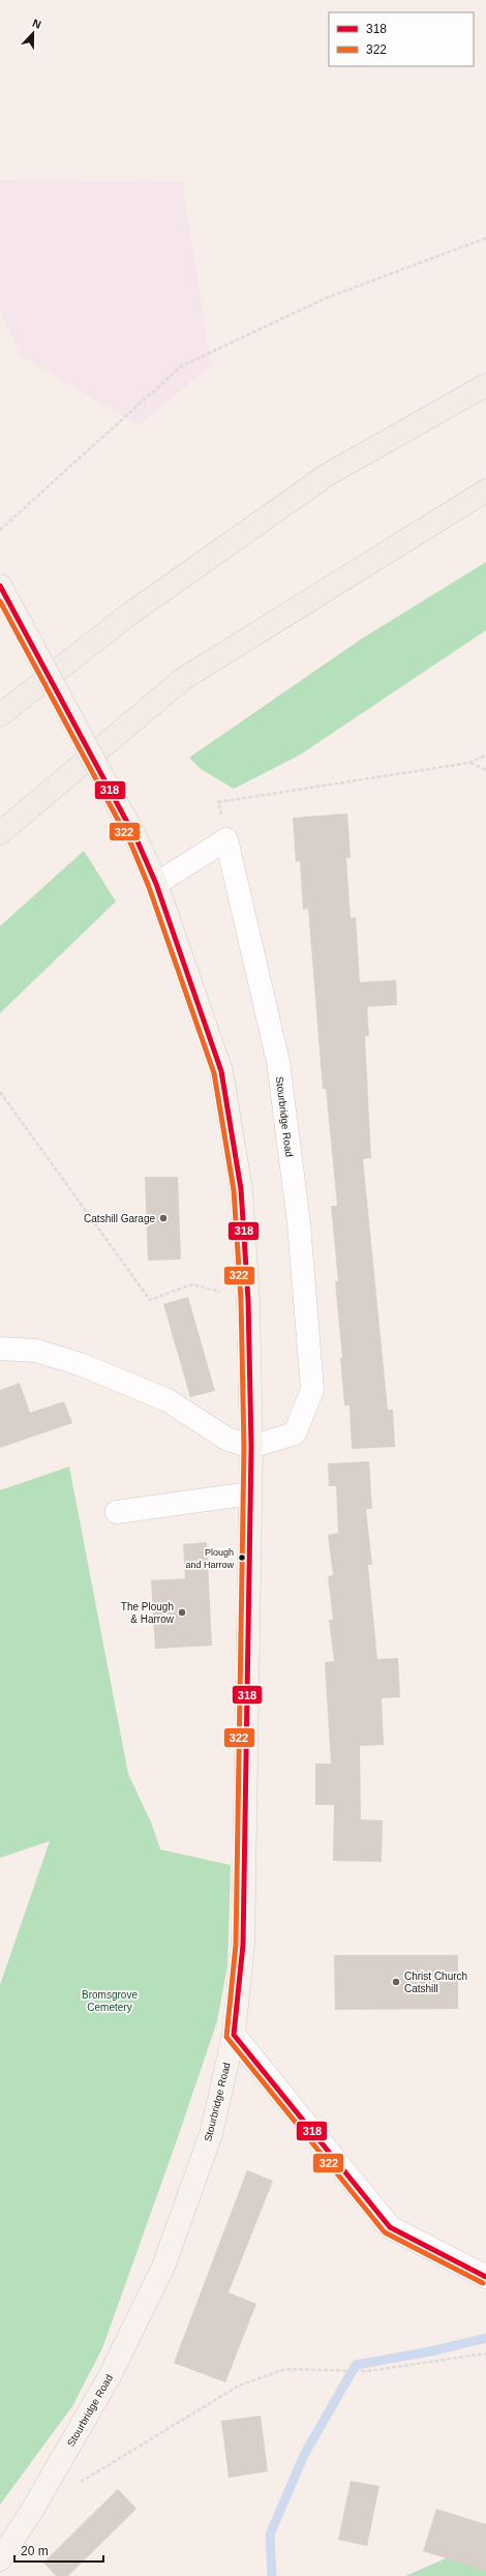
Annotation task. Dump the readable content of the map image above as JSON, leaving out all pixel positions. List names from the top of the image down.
{
  "streets": {
    "main road": ["Stourbridge Road"]
  },
  "parks": ["Bromsgrove Cemetery"],
  "places": [
    "Catshill Garage",
    "Plough and Harrow",
    "The Plough & Harrow",
    "Christ Church Catshill"
  ],
  "lines": ["transit line 318", "transit line 322"],
  "legend": ["318", "322"],
  "scale_bar": "20 m",
  "north": "top"
}
